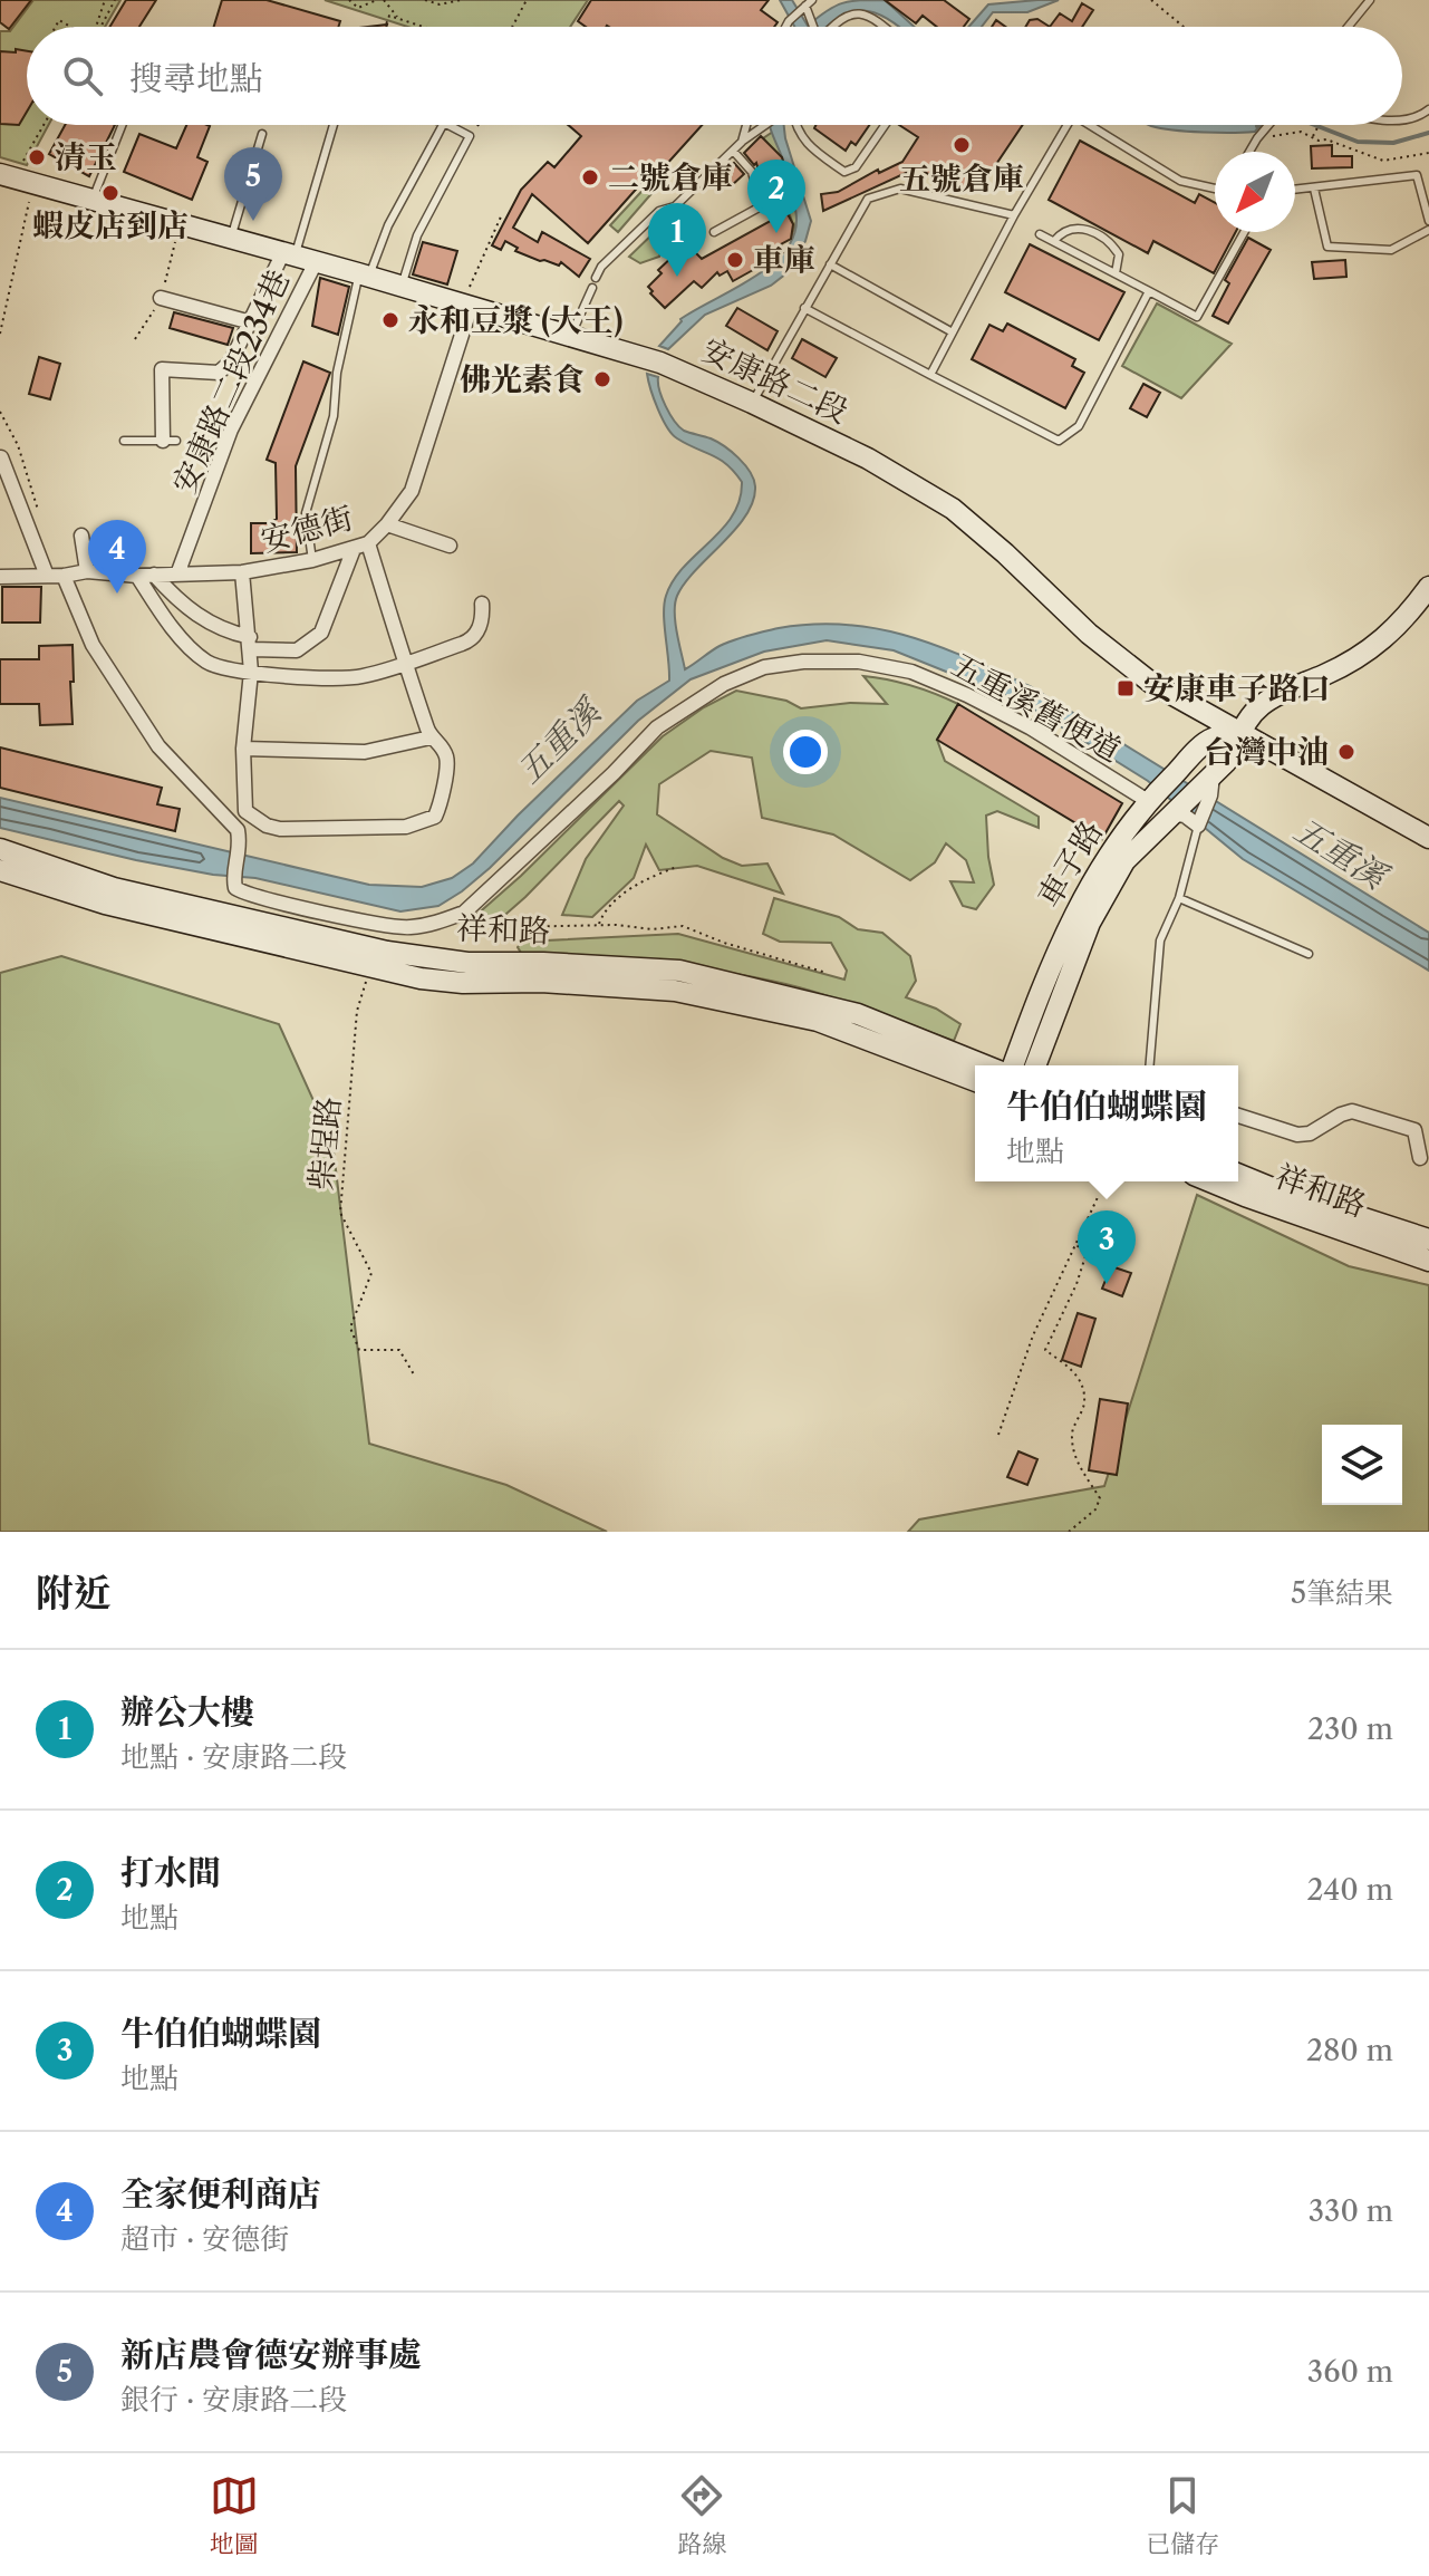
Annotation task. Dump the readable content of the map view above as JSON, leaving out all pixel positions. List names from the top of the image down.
{
  "streets": {
    "main road": ["安康路二段", "車子路", "祥和路"],
    "street": ["安康路二段234巷", "安德街", "五重溪舊便道"],
    "path": ["柴埕路"]
  },
  "crossings": [
    ["安康路二段", "安康路二段234巷"],
    ["安康路二段", "安德街"],
    ["安康路二段", "車子路"],
    ["安康路二段234巷", "安德街"],
    ["安德街", "五重溪舊便道"],
    ["五重溪舊便道", "車子路"],
    ["祥和路", "柴埕路"]
  ],
  "water": ["五重溪"],
  "places": {
    "other": [
      "五號倉庫",
      "清玉",
      "二號倉庫",
      "蝦皮店到店",
      "車庫",
      "永和豆漿 (大王)",
      "佛光素食",
      "台灣中油"
    ],
    "transit": ["安康車子路口"]
  },
  "north": "bottom left",
  "page": {
    "search": "搜尋地點",
    "pins": [
      "5",
      "2",
      "1",
      "4",
      "3"
    ],
    "popup": ["牛伯伯蝴蝶園", "地點"],
    "heading": ["附近", "5筆結果"],
    "list": [
      {
        "mark": "1",
        "name": "辦公大樓",
        "note": "地點 · 安康路二段",
        "value": "230 m"
      },
      {
        "mark": "2",
        "name": "打水間",
        "note": "地點",
        "value": "240 m"
      },
      {
        "mark": "3",
        "name": "牛伯伯蝴蝶園",
        "note": "地點",
        "value": "280 m"
      },
      {
        "mark": "4",
        "name": "全家便利商店",
        "note": "超市 · 安德街",
        "value": "330 m"
      },
      {
        "mark": "5",
        "name": "新店農會德安辦事處",
        "note": "銀行 · 安康路二段",
        "value": "360 m"
      }
    ],
    "nav": ["地圖", "路線", "已儲存"]
  }
}
